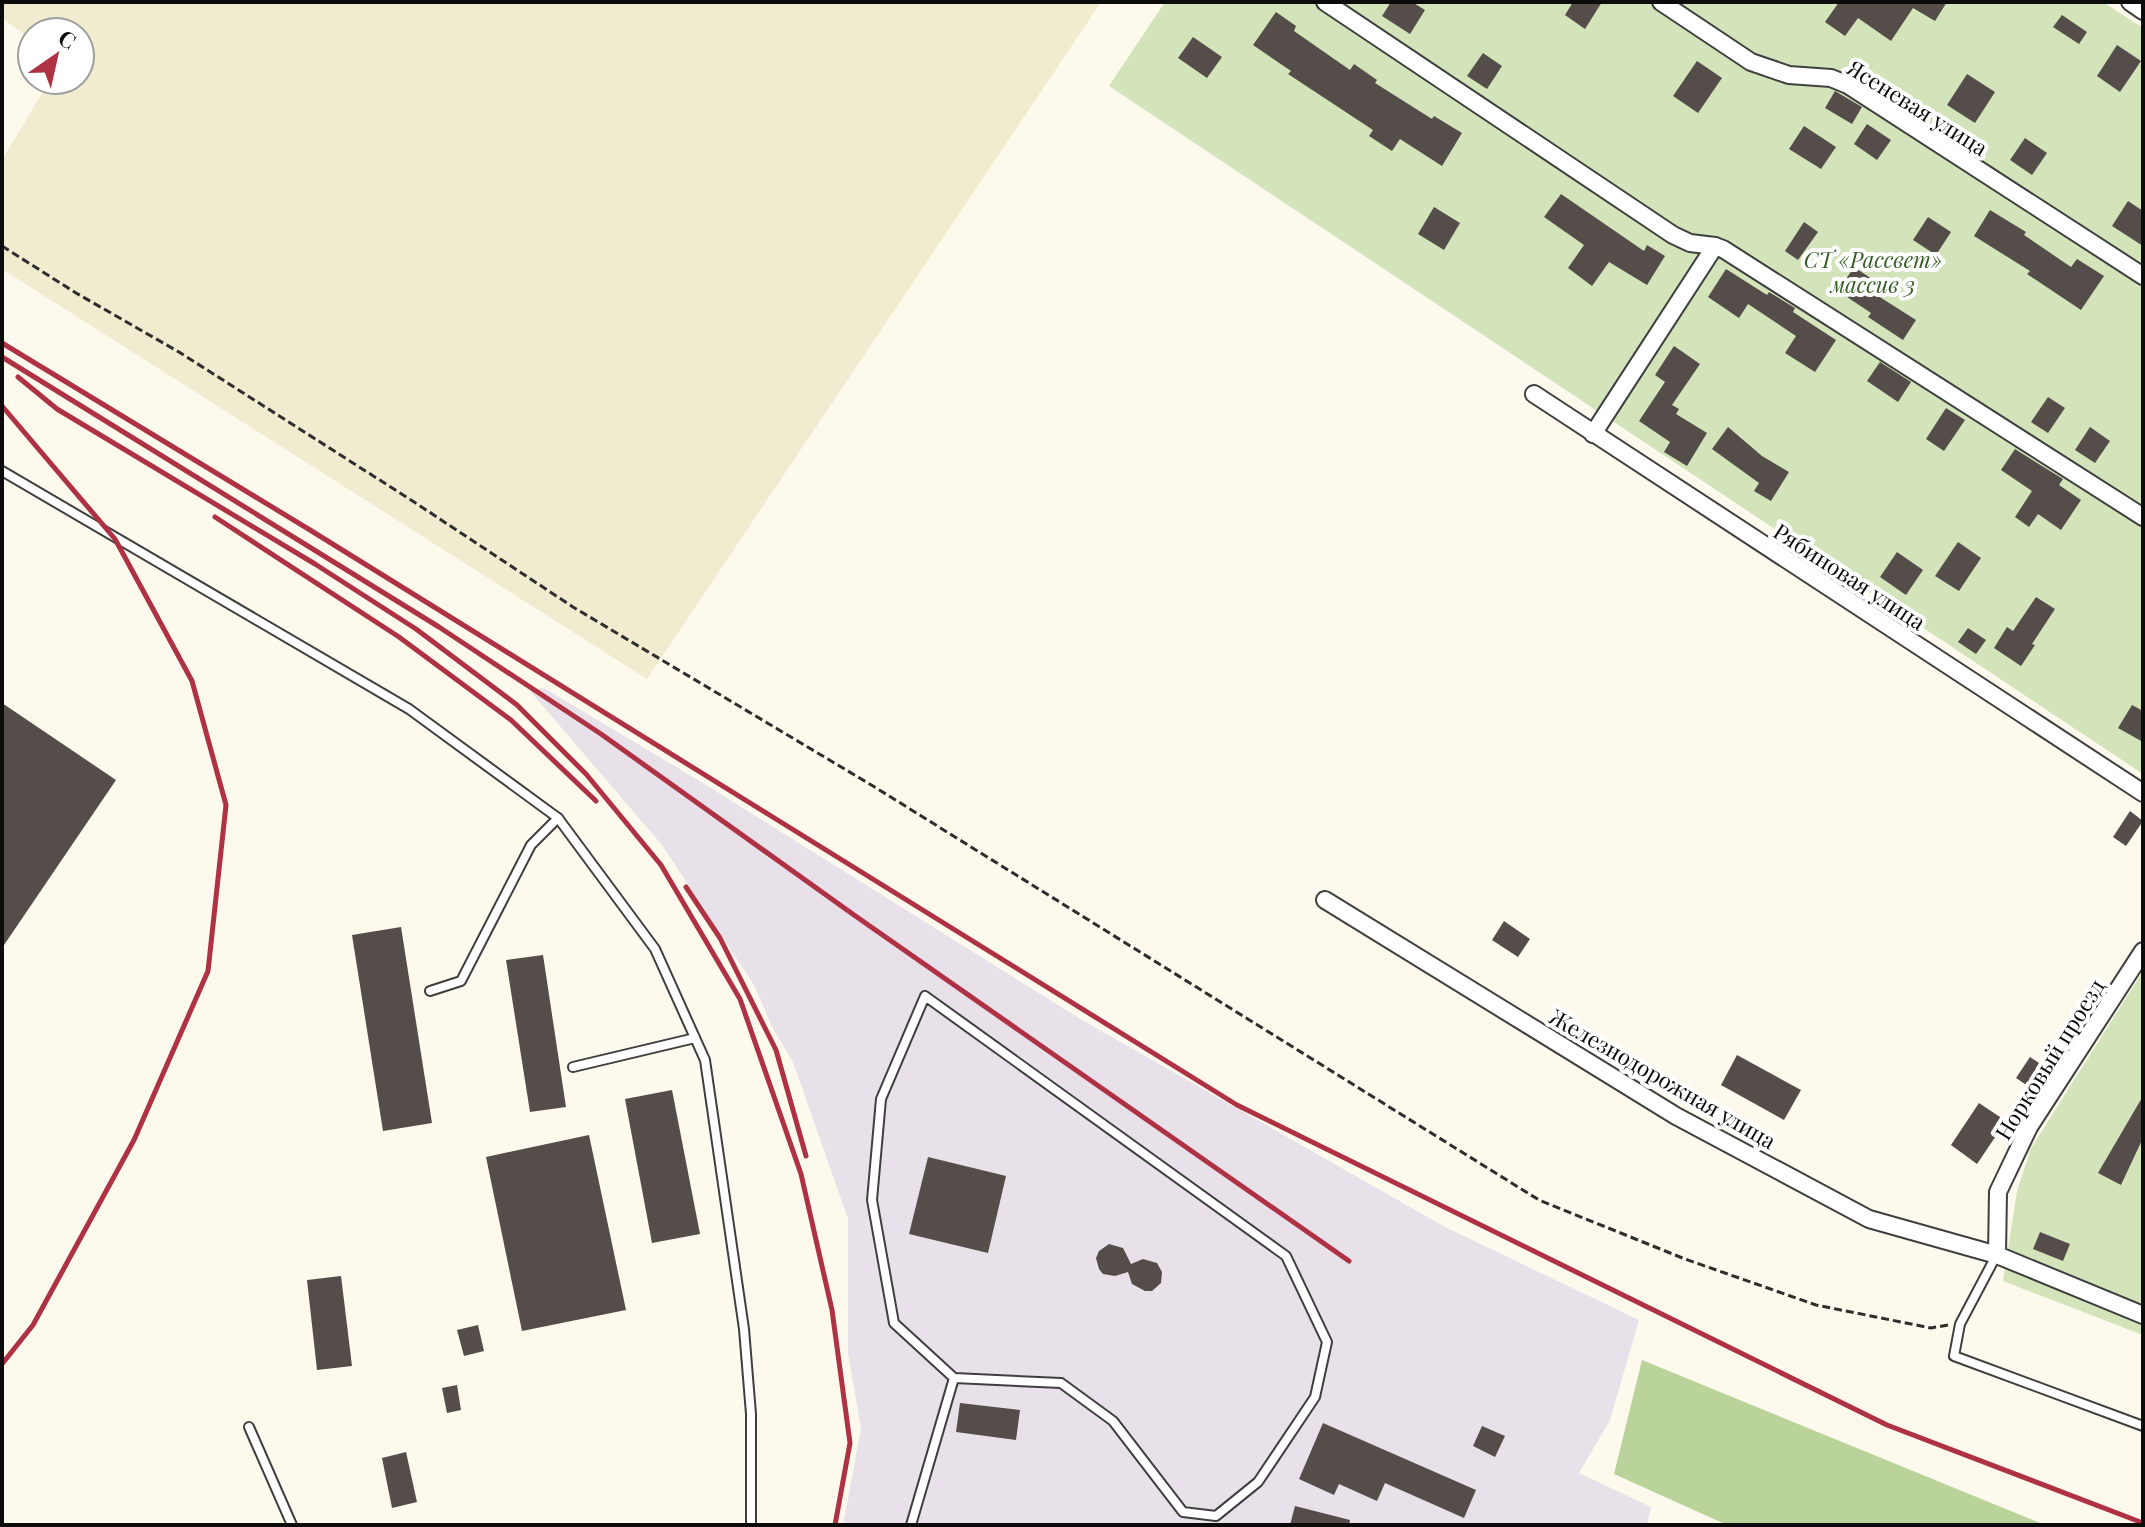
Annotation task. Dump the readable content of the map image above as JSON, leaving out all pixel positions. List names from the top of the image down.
{
  "streets": {
    "street": [
      "Ясеневая улица",
      "Рябиновая улица",
      "Норковый проезд",
      "Железнодорожная улица"
    ]
  },
  "crossings": [
    ["Норковый проезд", "Железнодорожная улица"]
  ],
  "parks": ["СТ «Рассвет» массив 3"],
  "north": "top right"
}
